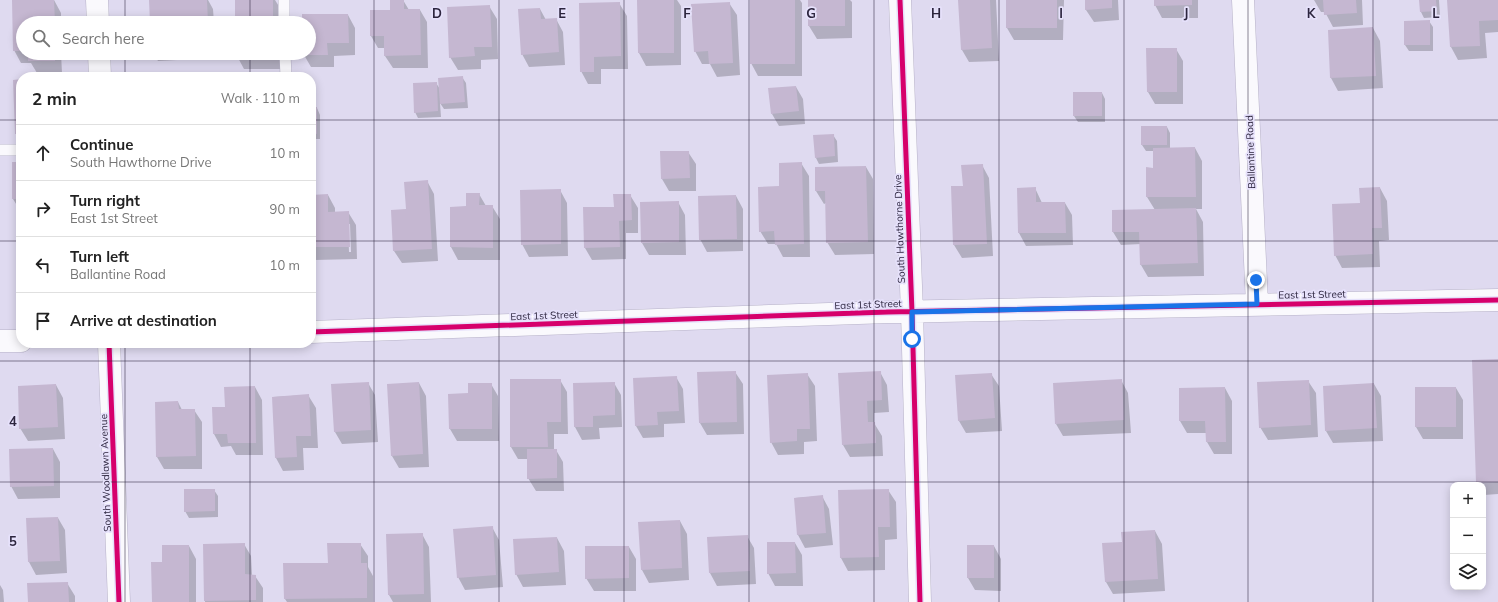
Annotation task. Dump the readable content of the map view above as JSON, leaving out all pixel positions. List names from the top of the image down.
{
  "streets": {
    "street": [
      "Ballantine Road",
      "South Hawthorne Drive",
      "East 1st Street",
      "South Woodlawn Avenue"
    ]
  },
  "crossings": [
    ["Ballantine Road", "East 1st Street"],
    ["South Hawthorne Drive", "East 1st Street"]
  ],
  "page": {
    "search": "Search here",
    "heading": ["2 min", "Walk · 110 m"],
    "list": [
      ["Continue", "South Hawthorne Drive", "10 m"],
      ["Turn right", "East 1st Street", "90 m"],
      ["Turn left", "Ballantine Road", "10 m"],
      "Arrive at destination"
    ],
    "map_buttons": ["+", "−"]
  },
  "grid": {
    "columns": [
      "D",
      "E",
      "F",
      "G",
      "H",
      "I",
      "J",
      "K",
      "L"
    ],
    "rows": ["4", "5"]
  }
}
